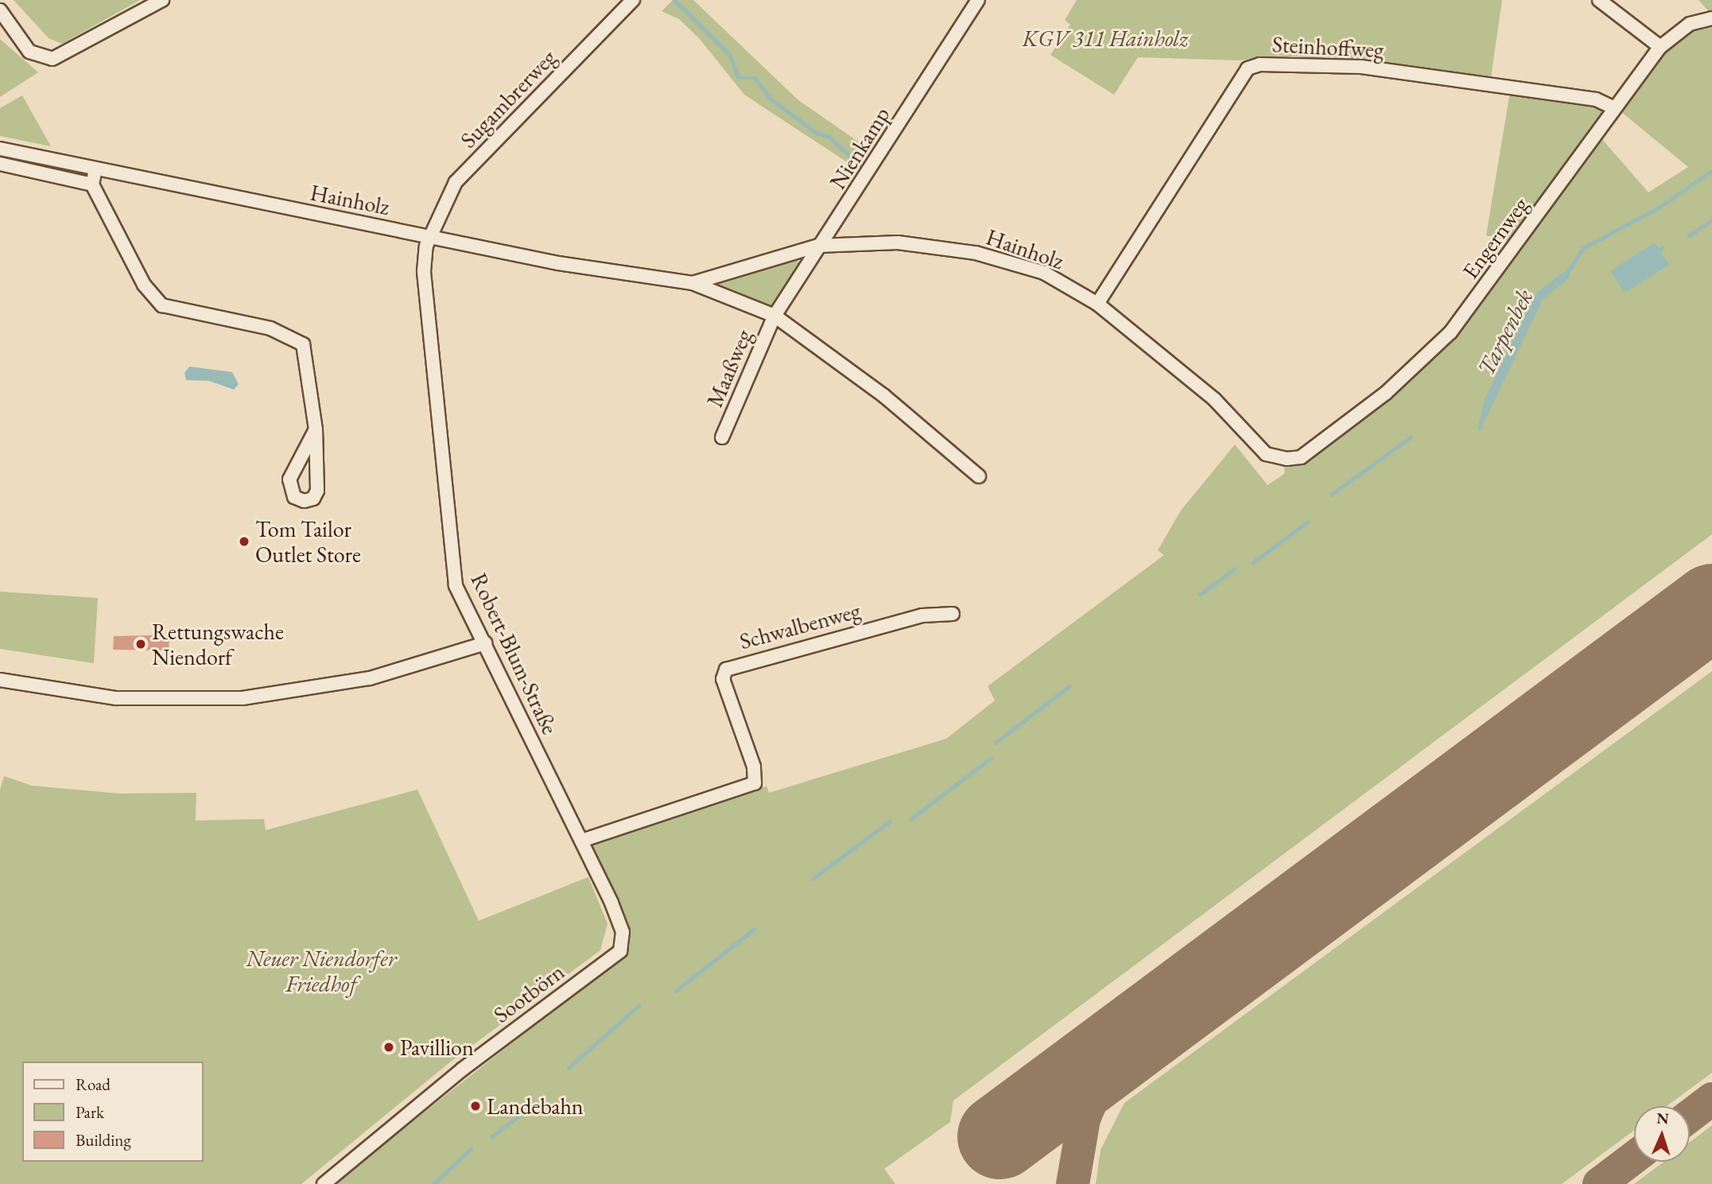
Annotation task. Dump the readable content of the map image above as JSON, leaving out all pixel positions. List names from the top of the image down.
{
  "streets": {
    "street": [
      "Steinhoffweg",
      "Sugambrerweg",
      "Nienkamp",
      "Hainholz",
      "Engernweg",
      "Maaßweg",
      "Schwalbenweg",
      "Robert-Blum-Straße",
      "Sootbörn"
    ]
  },
  "crossings": [
    ["Steinhoffweg", "Hainholz"],
    ["Steinhoffweg", "Engernweg"],
    ["Sugambrerweg", "Hainholz"],
    ["Sugambrerweg", "Robert-Blum-Straße"],
    ["Nienkamp", "Hainholz"],
    ["Nienkamp", "Maaßweg"],
    ["Hainholz", "Engernweg"],
    ["Hainholz", "Maaßweg"],
    ["Hainholz", "Robert-Blum-Straße"],
    ["Schwalbenweg", "Robert-Blum-Straße"],
    ["Robert-Blum-Straße", "Sootbörn"]
  ],
  "water": ["Tarpenbek"],
  "parks": ["KGV 311 Hainholz", "Neuer Niendorfer Friedhof"],
  "places": [
    "Tom Tailor Outlet Store",
    "Rettungswache Niendorf",
    "Pavillion",
    "Landebahn"
  ],
  "legend": ["Road", "Park", "Building"],
  "north": "top"
}
